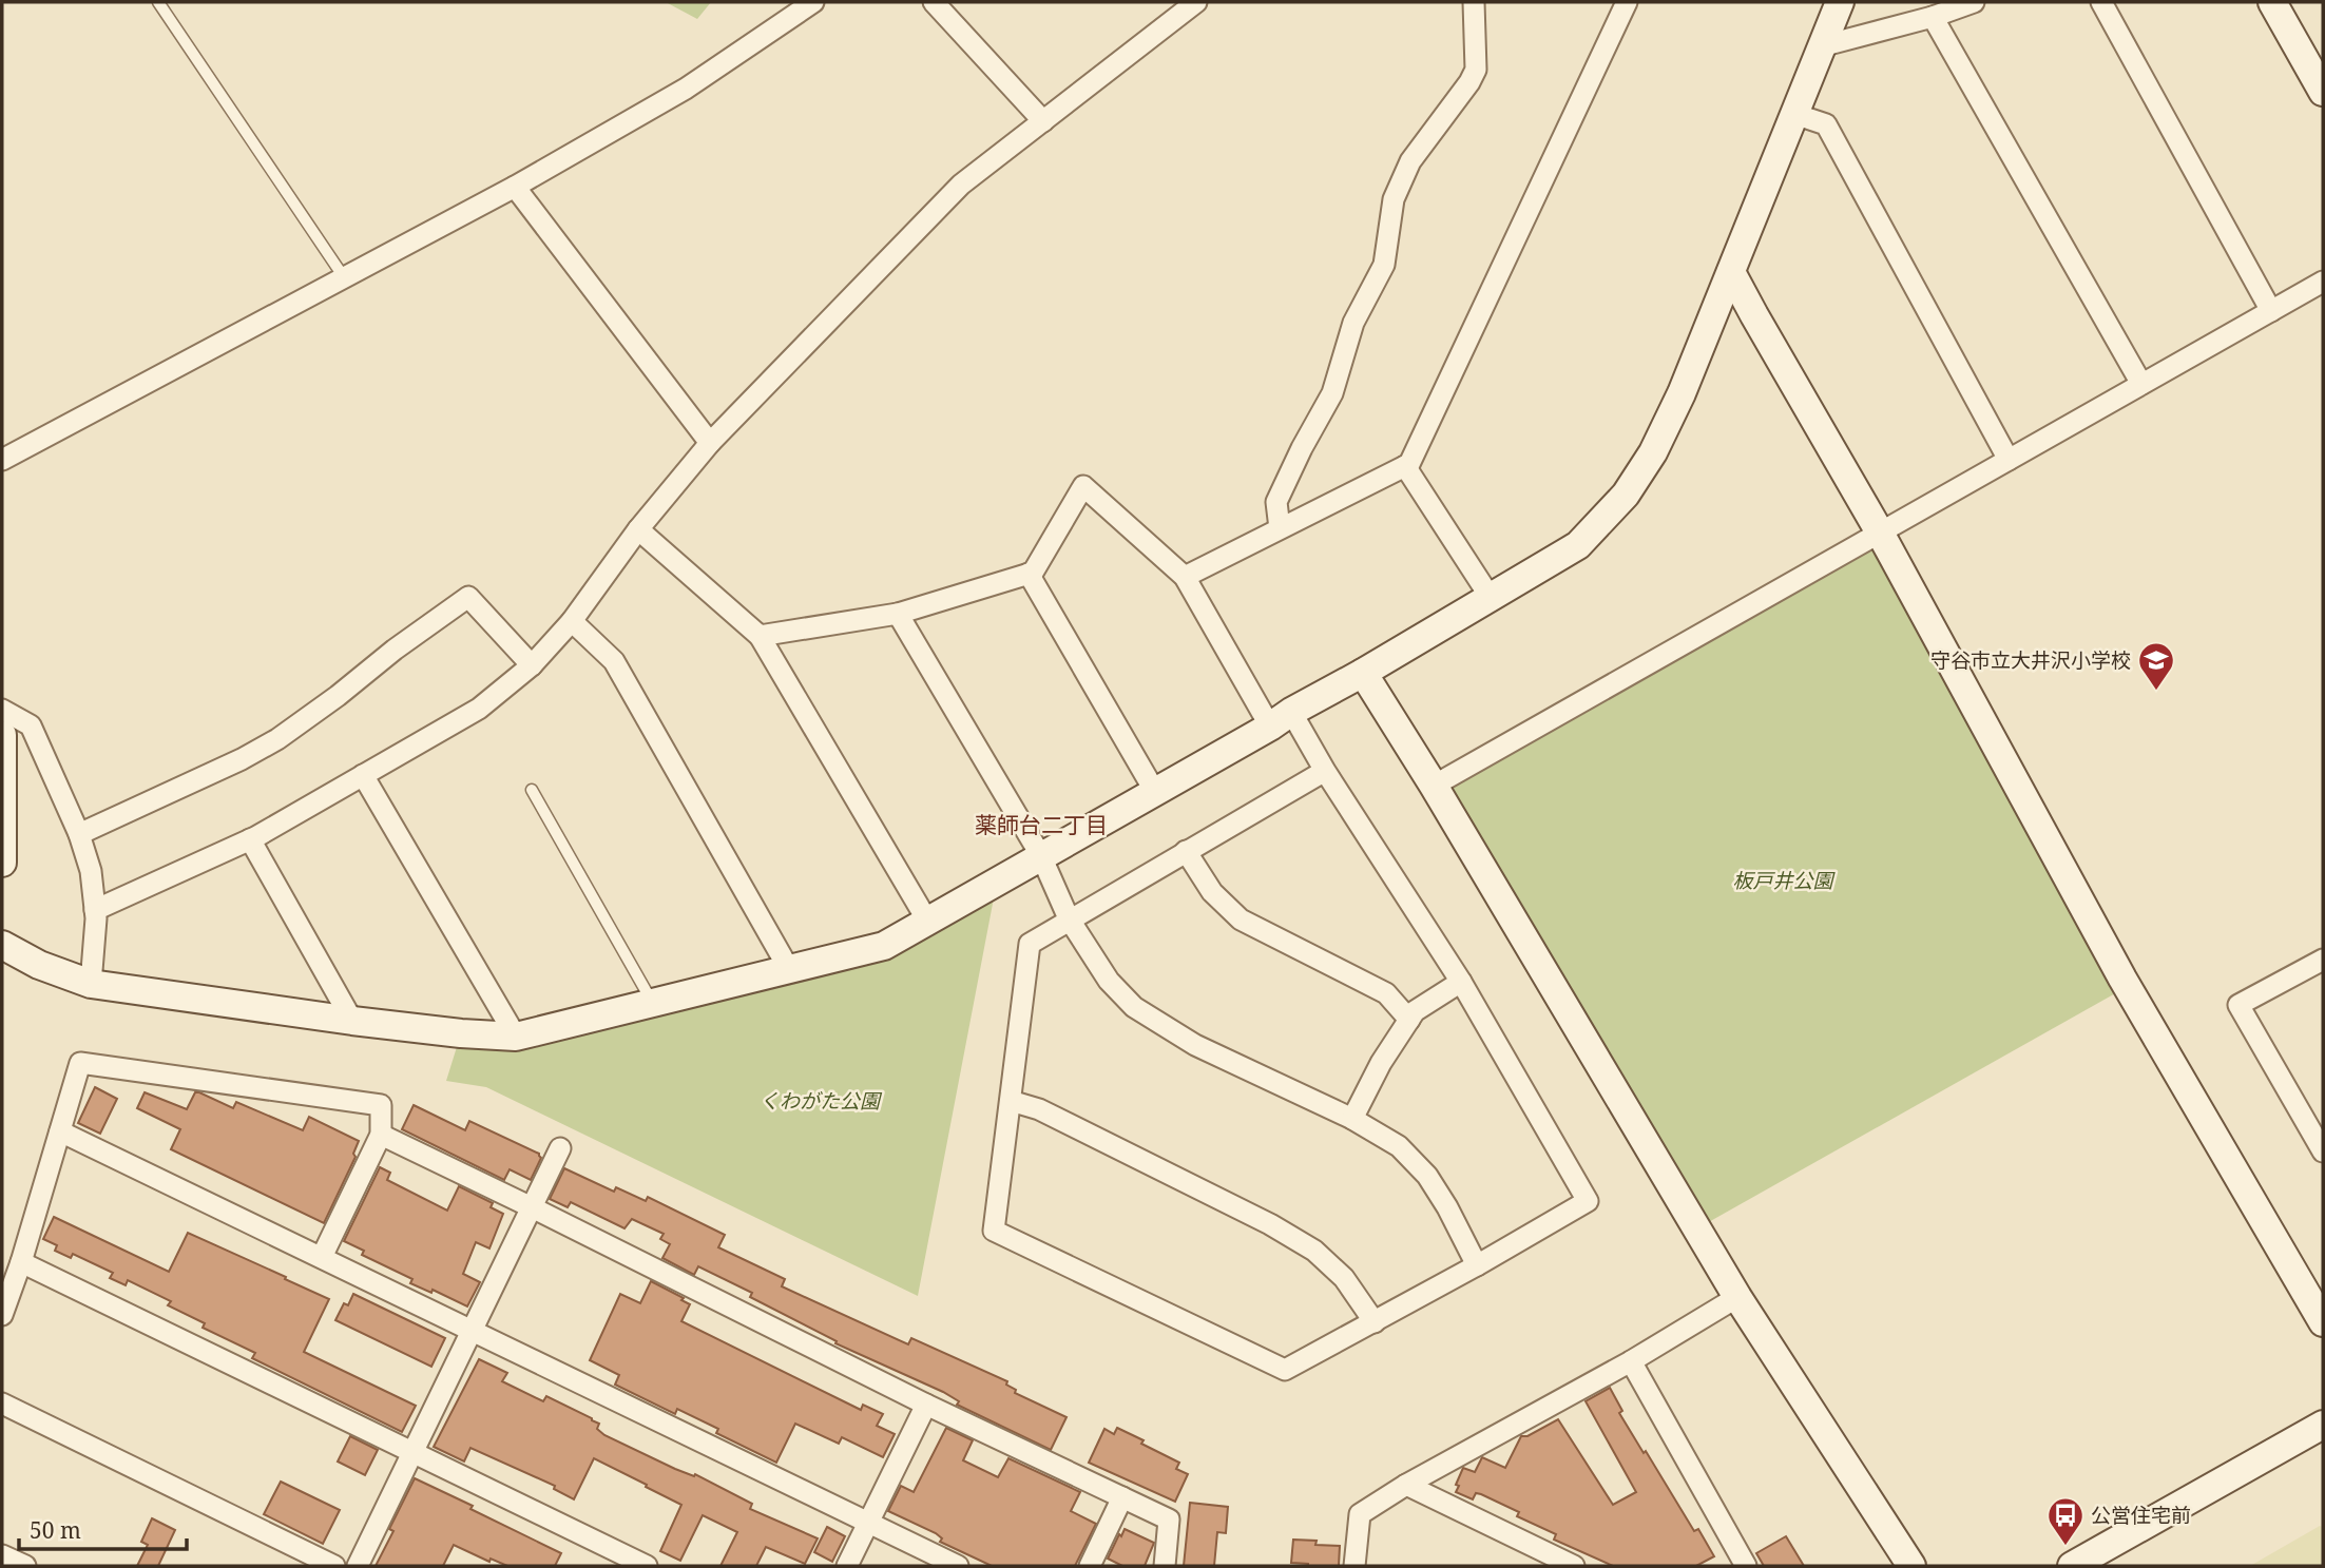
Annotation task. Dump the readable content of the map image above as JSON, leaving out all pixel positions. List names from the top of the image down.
{
  "districts": ["薬師台二丁目"],
  "parks": ["板戸井公園", "くわがた公園"],
  "places": {
    "school or university": ["守谷市立大井沢小学校"],
    "bus stop": ["公営住宅前"]
  },
  "scale_bar": "50 m"
}
